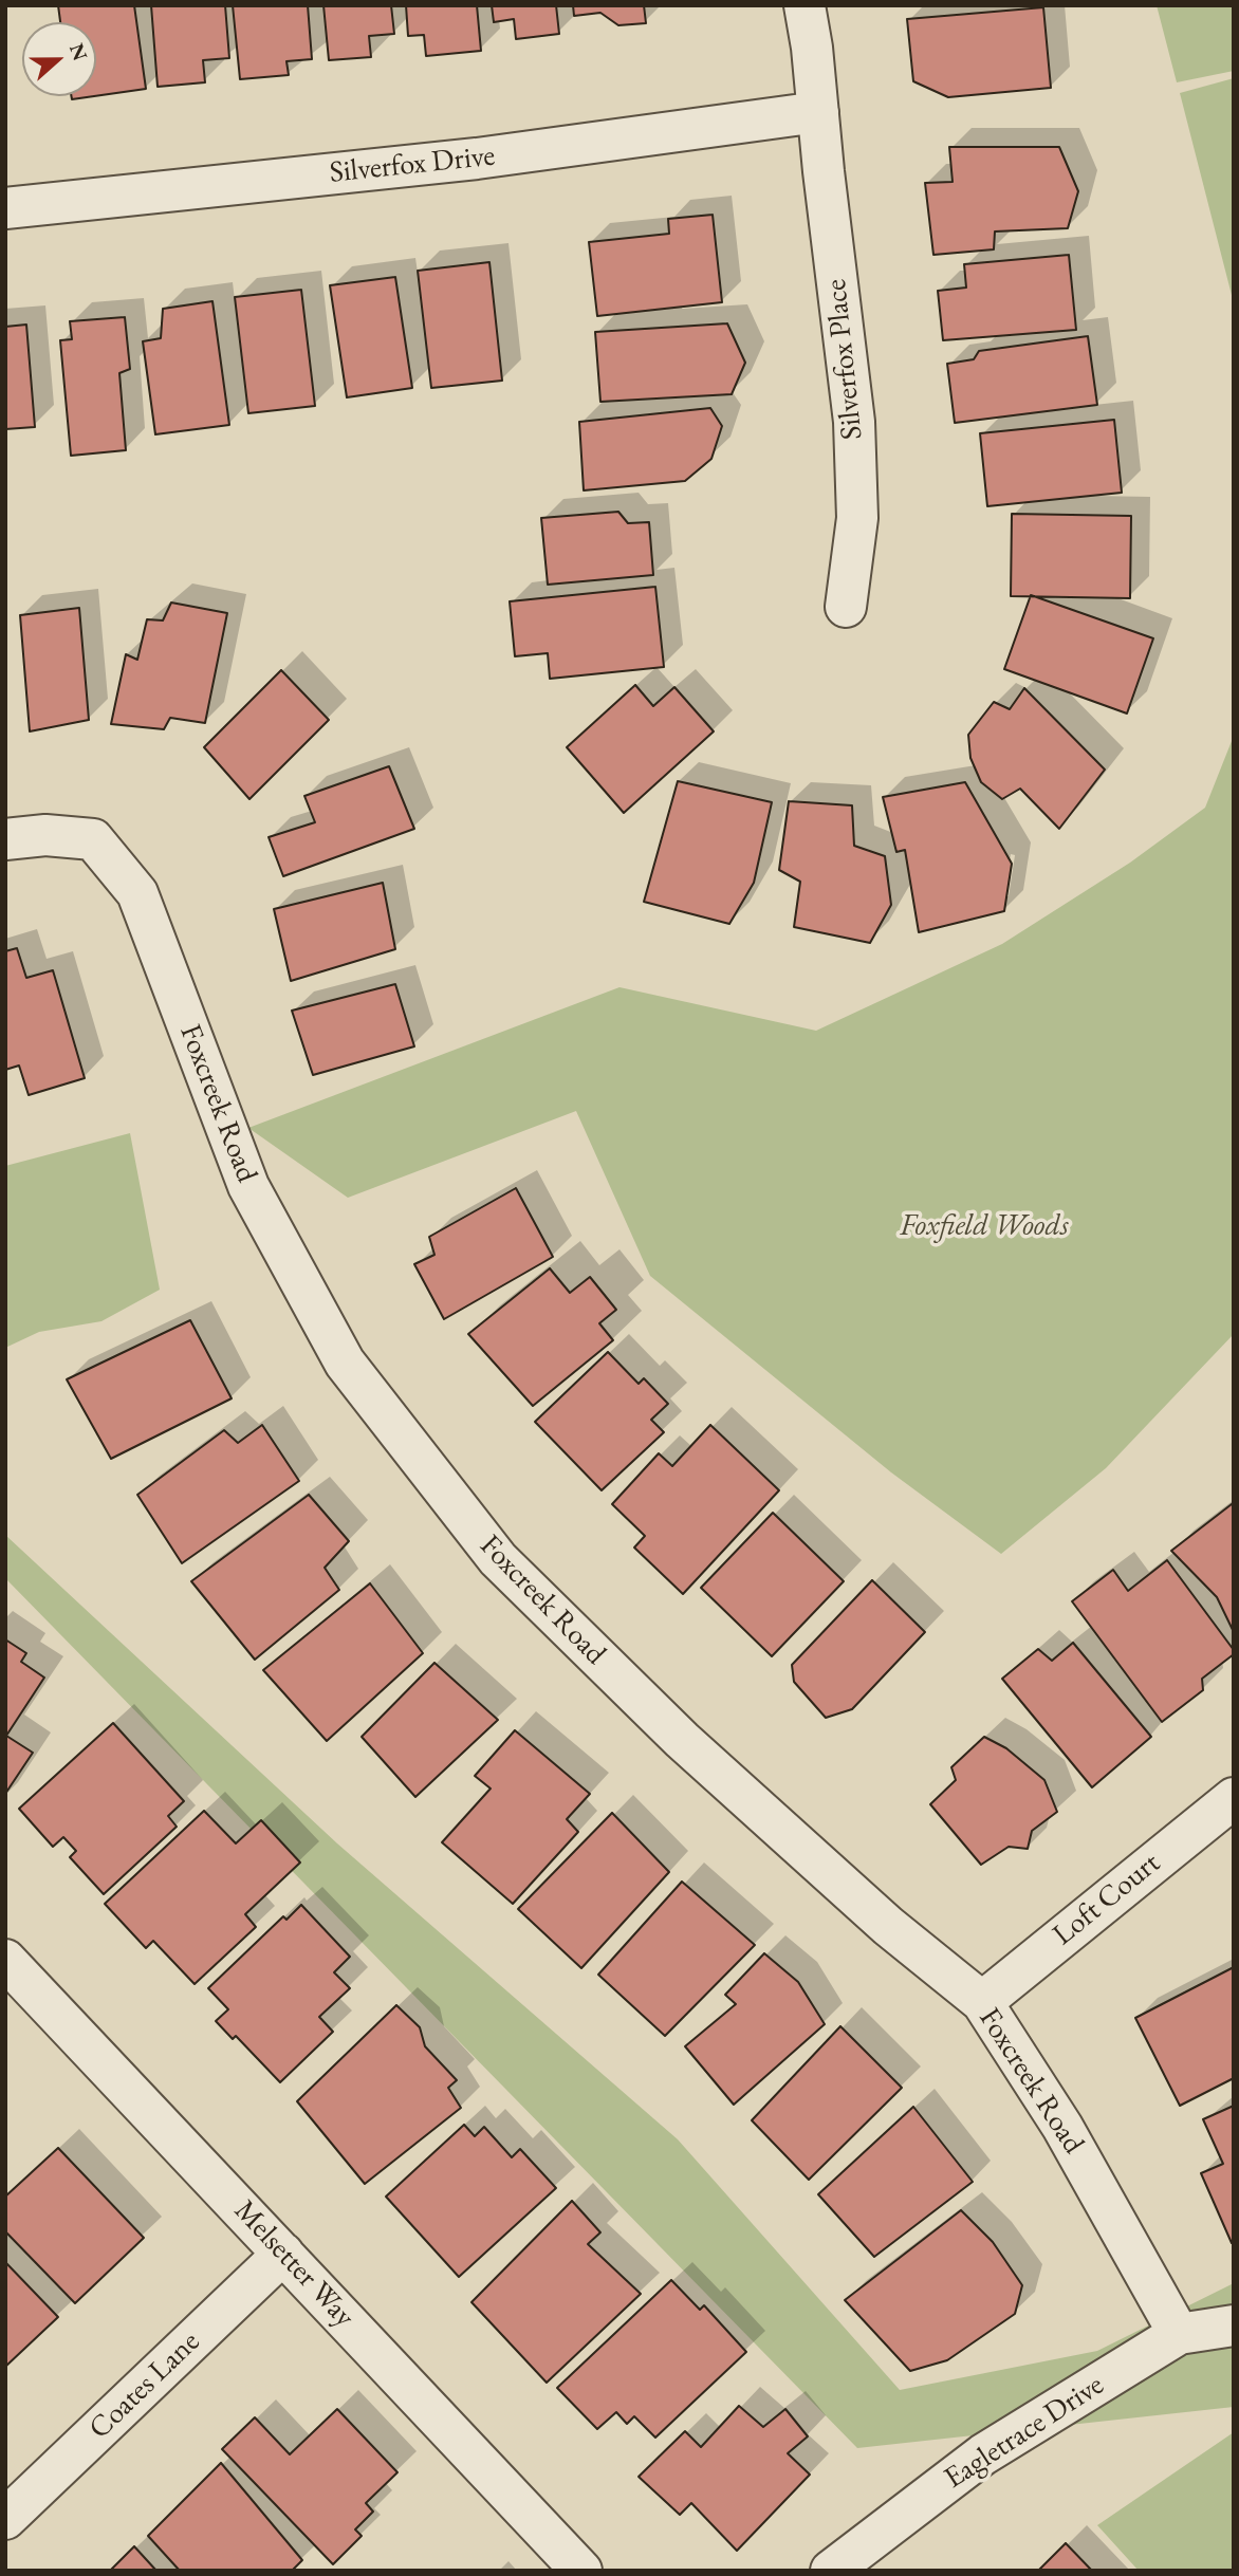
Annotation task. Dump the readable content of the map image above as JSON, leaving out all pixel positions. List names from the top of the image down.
{
  "streets": {
    "street": [
      "Silverfox Drive",
      "Silverfox Place",
      "Foxcreek Road",
      "Loft Court",
      "Melsetter Way",
      "Coates Lane",
      "Eagletrace Drive"
    ]
  },
  "crossings": [
    ["Silverfox Drive", "Silverfox Place"],
    ["Foxcreek Road", "Loft Court"],
    ["Foxcreek Road", "Eagletrace Drive"],
    ["Melsetter Way", "Coates Lane"]
  ],
  "parks": ["Foxfield Woods"],
  "north": "right"
}
